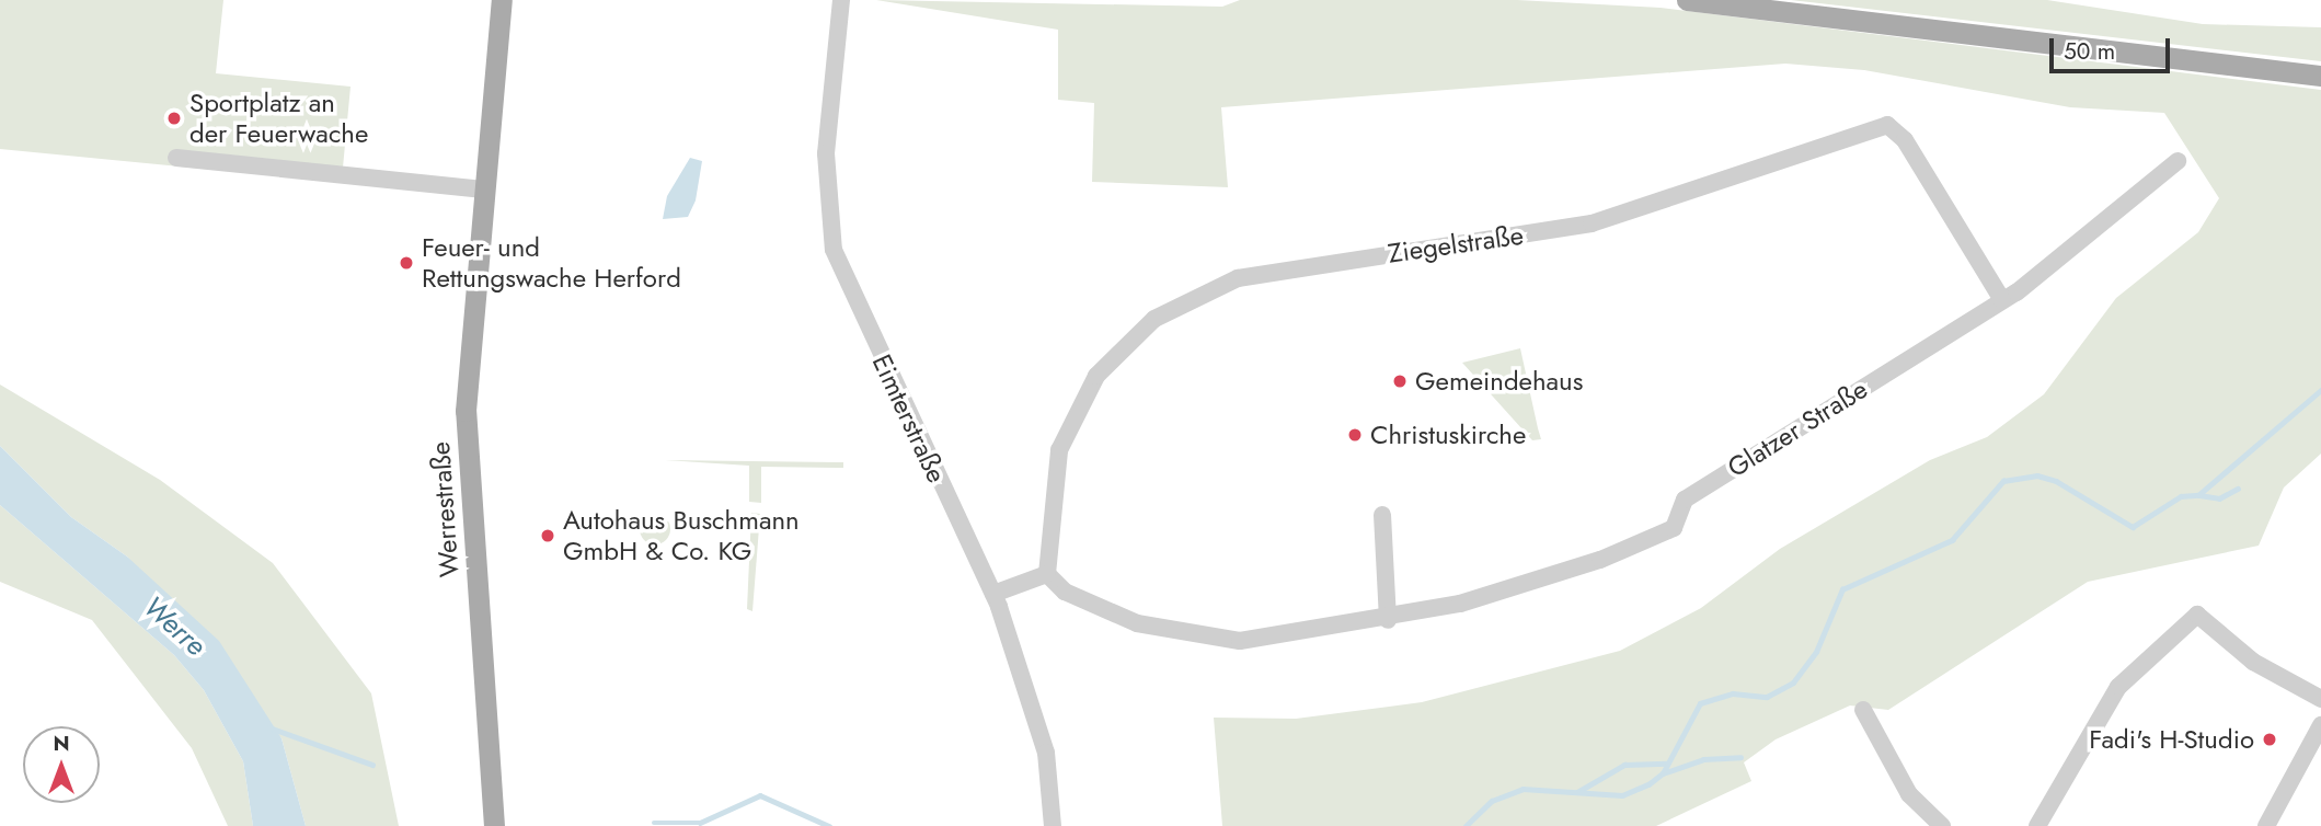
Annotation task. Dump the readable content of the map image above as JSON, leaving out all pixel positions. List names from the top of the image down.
{
  "streets": {
    "main road": ["Werrestraße"],
    "street": ["Ziegelstraße", "Eimterstraße", "Glatzer Straße"]
  },
  "crossings": [
    ["Ziegelstraße", "Glatzer Straße"]
  ],
  "water": ["Werre"],
  "places": [
    "Sportplatz an der Feuerwache",
    "Feuer- und Rettungswache Herford",
    "Gemeindehaus",
    "Christuskirche",
    "Autohaus Buschmann GmbH & Co. KG",
    "Fadi's H-Studio"
  ],
  "scale_bar": "50 m",
  "north": "top"
}
